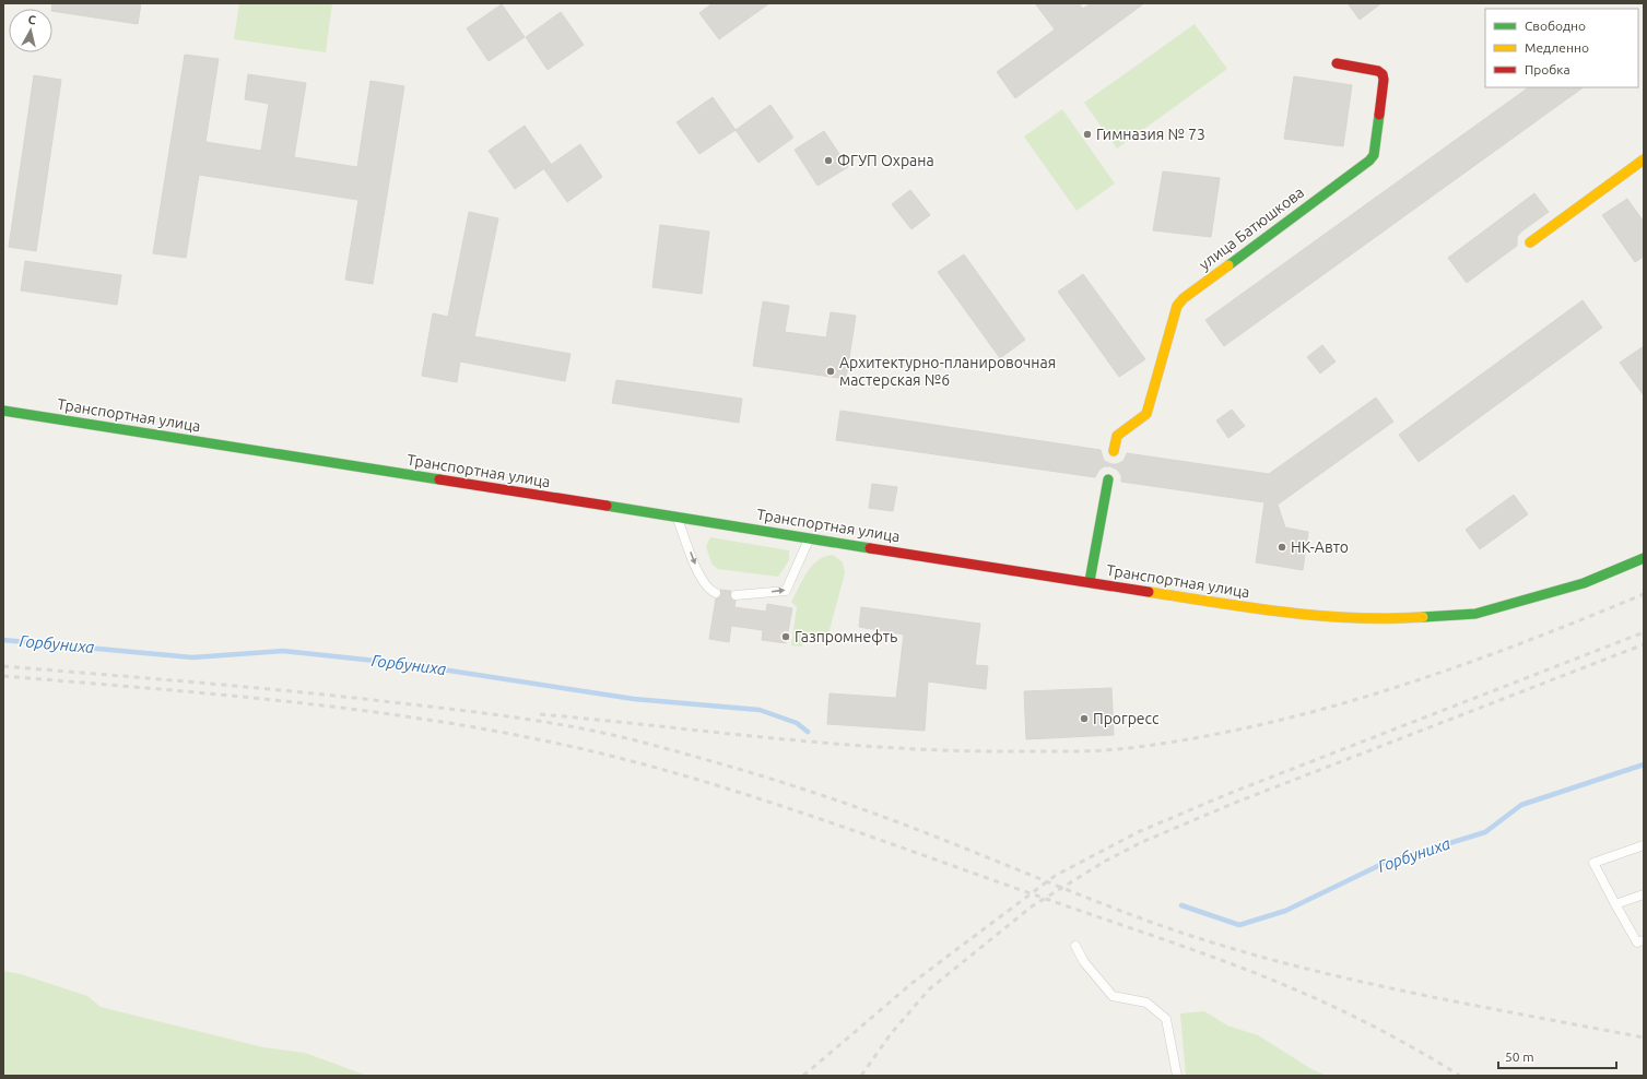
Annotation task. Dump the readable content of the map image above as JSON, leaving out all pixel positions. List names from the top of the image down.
{
  "streets": {
    "main road": ["улица Батюшкова", "Транспортная улица"]
  },
  "water": ["Горбуниха"],
  "places": [
    "Гимназия № 73",
    "ФГУП Охрана",
    "Архитектурно-планировочная мастерская №6",
    "НК-Авто",
    "Газпромнефть",
    "Прогресс"
  ],
  "legend": ["Свободно", "Медленно", "Пробка"],
  "scale_bar": "50 m",
  "north": "top"
}
